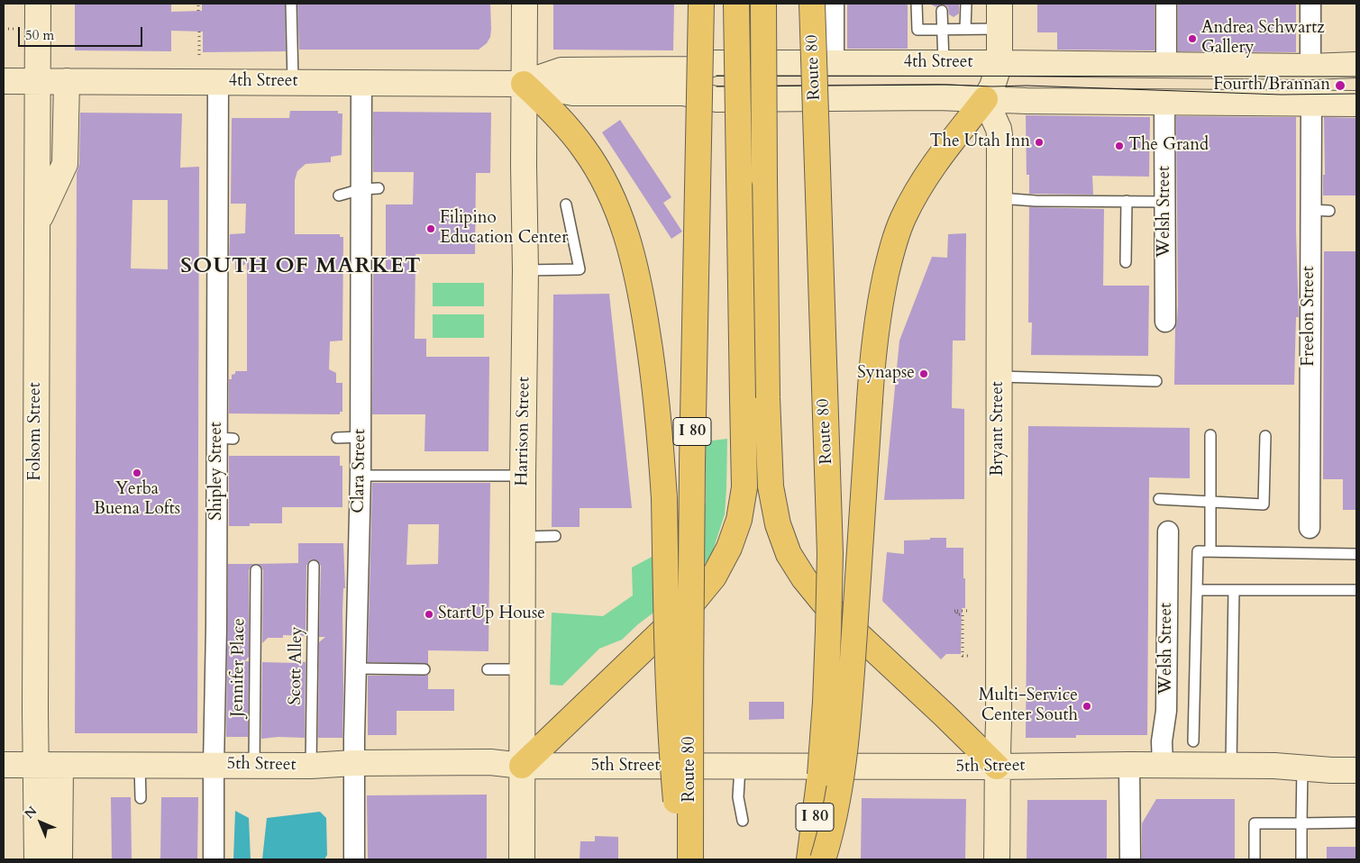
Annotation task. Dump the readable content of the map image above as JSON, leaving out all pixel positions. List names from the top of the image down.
{
  "streets": {
    "highway": ["Route 80", "I 80"],
    "main road": [
      "4th Street",
      "Bryant Street",
      "Folsom Street",
      "Harrison Street",
      "5th Street"
    ],
    "street": [
      "Welsh Street",
      "Freelon Street",
      "Shipley Street",
      "Clara Street"
    ],
    "lane": ["Scott Alley", "Jennifer Place"]
  },
  "crossings": [
    ["4th Street", "Welsh Street"],
    ["4th Street", "Freelon Street"],
    ["4th Street", "Bryant Street"],
    ["4th Street", "Folsom Street"],
    ["4th Street", "Harrison Street"],
    ["4th Street", "Shipley Street"],
    ["4th Street", "Clara Street"],
    ["Welsh Street", "5th Street"],
    ["Bryant Street", "5th Street"],
    ["Folsom Street", "5th Street"],
    ["Harrison Street", "5th Street"],
    ["Shipley Street", "5th Street"],
    ["Clara Street", "5th Street"],
    ["Scott Alley", "5th Street"],
    ["Jennifer Place", "5th Street"]
  ],
  "districts": ["SOUTH OF MARKET"],
  "places": [
    "Andrea Schwartz Gallery",
    "Fourth/Brannan",
    "The Utah Inn",
    "The Grand",
    "Filipino Education Center",
    "Synapse",
    "Yerba Buena Lofts",
    "StartUp House",
    "Multi-Service Center South"
  ],
  "scale_bar": "50 m",
  "north": "top left"
}
